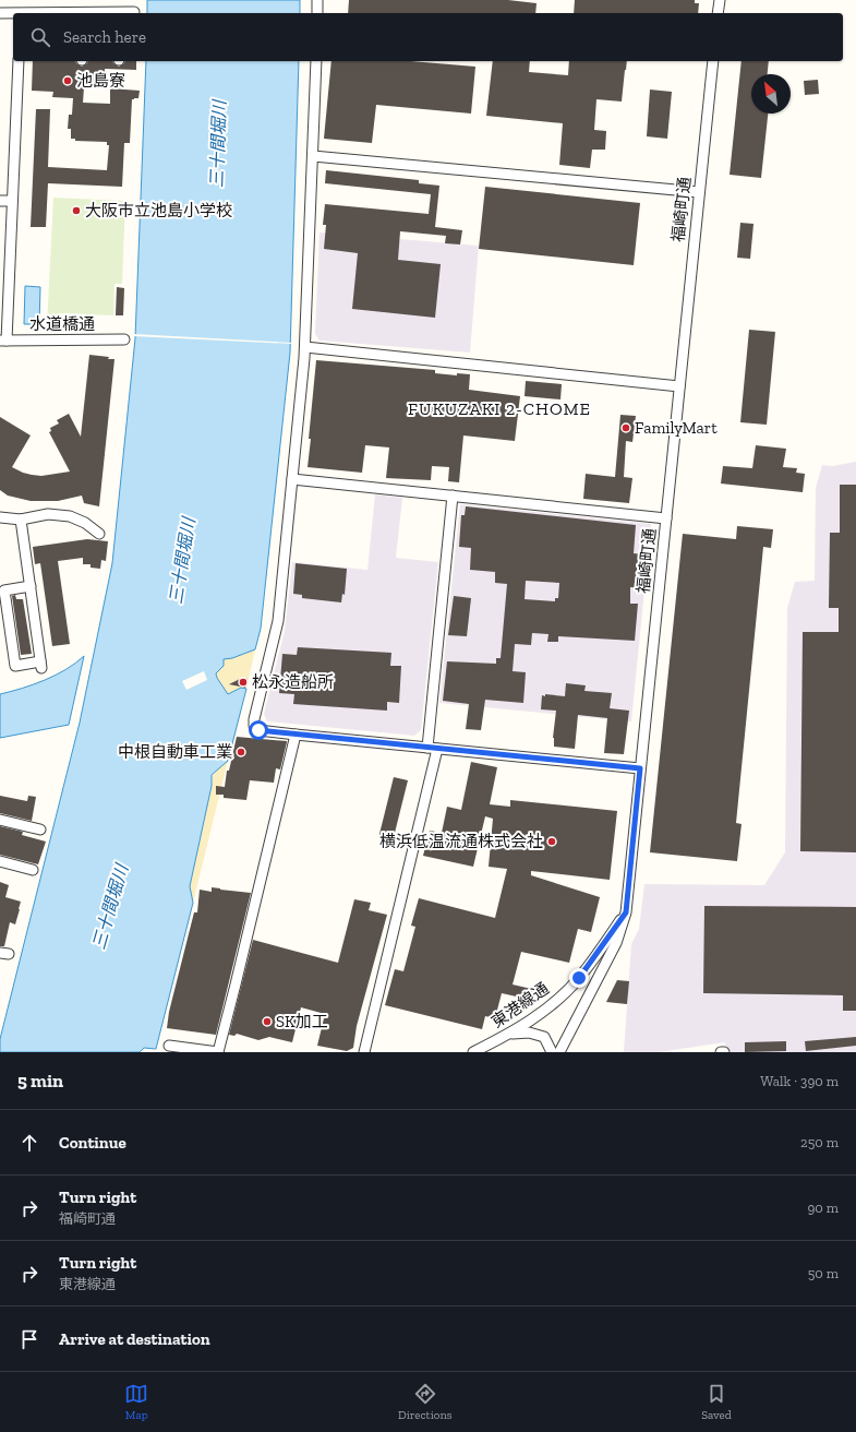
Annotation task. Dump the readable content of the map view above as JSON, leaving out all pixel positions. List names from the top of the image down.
{
  "streets": {
    "street": ["福崎町通", "水道橋通", "東港線通"]
  },
  "crossings": [
    ["福崎町通", "東港線通"]
  ],
  "districts": ["FUKUZAKI 2-CHOME"],
  "water": ["三十間堀川"],
  "places": [
    "池島寮",
    "大阪市立池島小学校",
    "FamilyMart",
    "松永造船所",
    "中根自動車工業",
    "横浜低温流通株式会社",
    "SK加工"
  ],
  "north": "top left",
  "page": {
    "search": "Search here",
    "heading": ["5 min", "Walk · 390 m"],
    "list": [
      ["Continue", "250 m"],
      ["Turn right", "福崎町通", "90 m"],
      ["Turn right", "東港線通", "50 m"],
      "Arrive at destination"
    ],
    "nav": ["Map", "Directions", "Saved"]
  }
}
